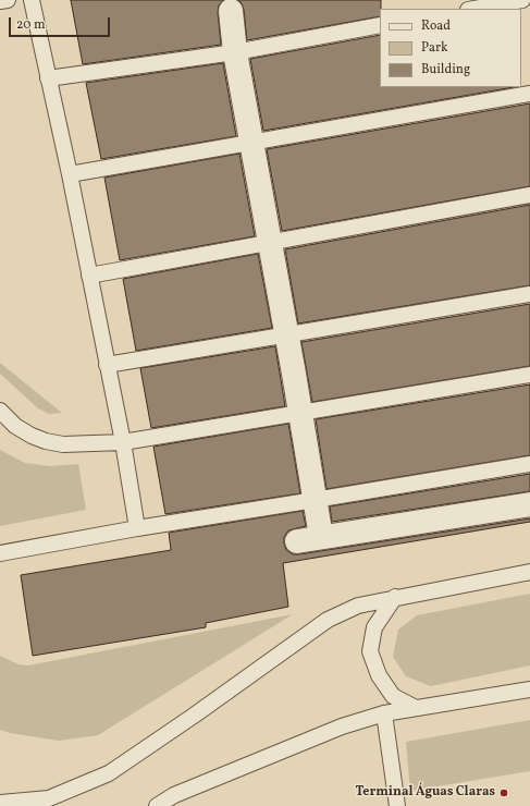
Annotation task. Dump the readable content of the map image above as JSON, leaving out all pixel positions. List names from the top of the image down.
{
  "places": ["Terminal Águas Claras"],
  "legend": ["Road", "Park", "Building"],
  "scale_bar": "20 m"
}
